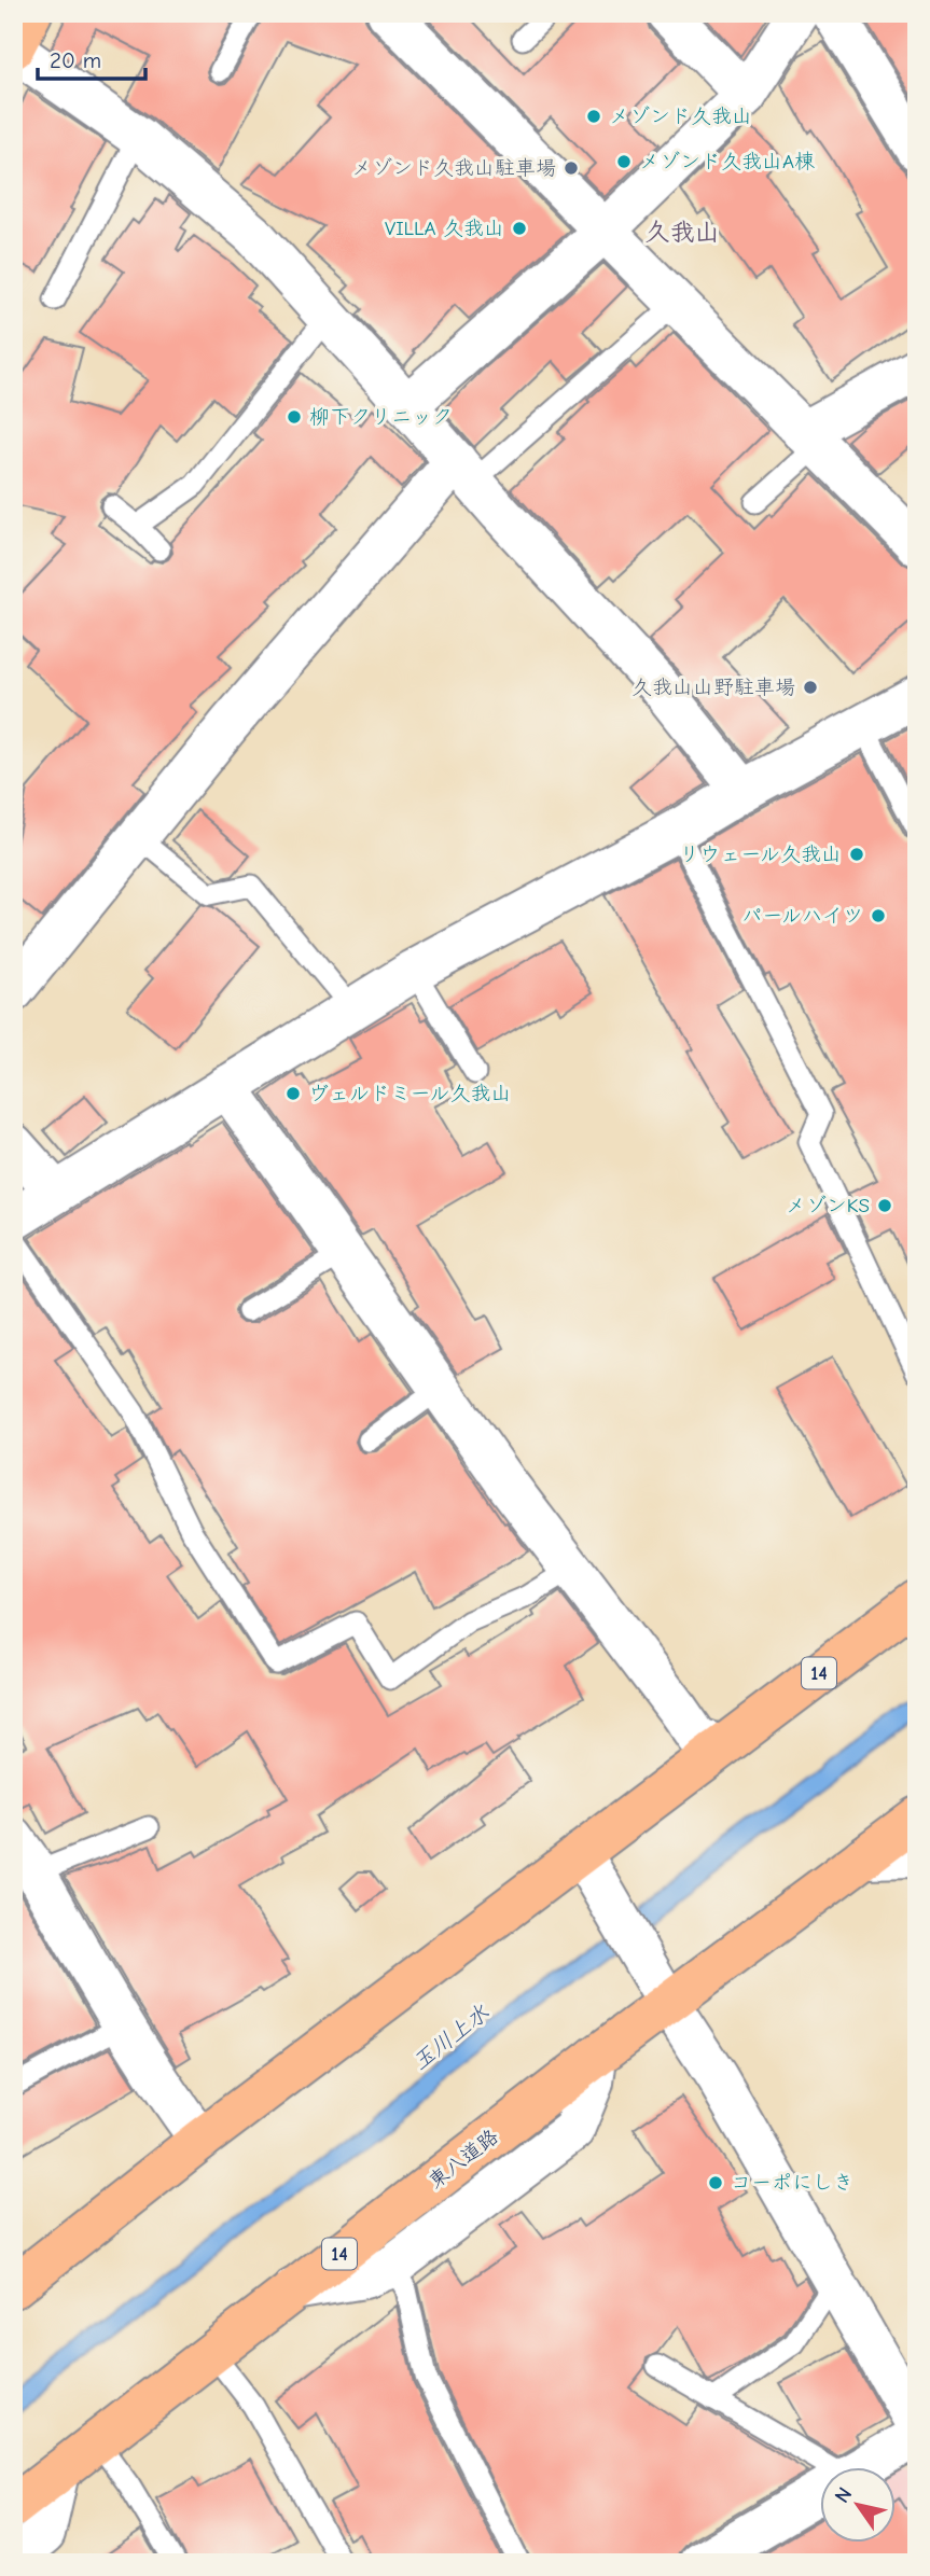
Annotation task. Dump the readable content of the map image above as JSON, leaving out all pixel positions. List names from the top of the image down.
{
  "streets": {
    "main road": ["14", "東八道路"]
  },
  "districts": ["久我山"],
  "water": ["玉川上水"],
  "places": [
    "メゾンド久我山",
    "メゾンド久我山A棟",
    "メゾンド久我山駐車場",
    "VILLA 久我山",
    "柳下クリニック",
    "久我山山野駐車場",
    "リウェール久我山",
    "パールハイツ",
    "ヴェルドミール久我山",
    "メゾンKS",
    "コーポにしき"
  ],
  "scale_bar": "20 m",
  "north": "top left"
}
